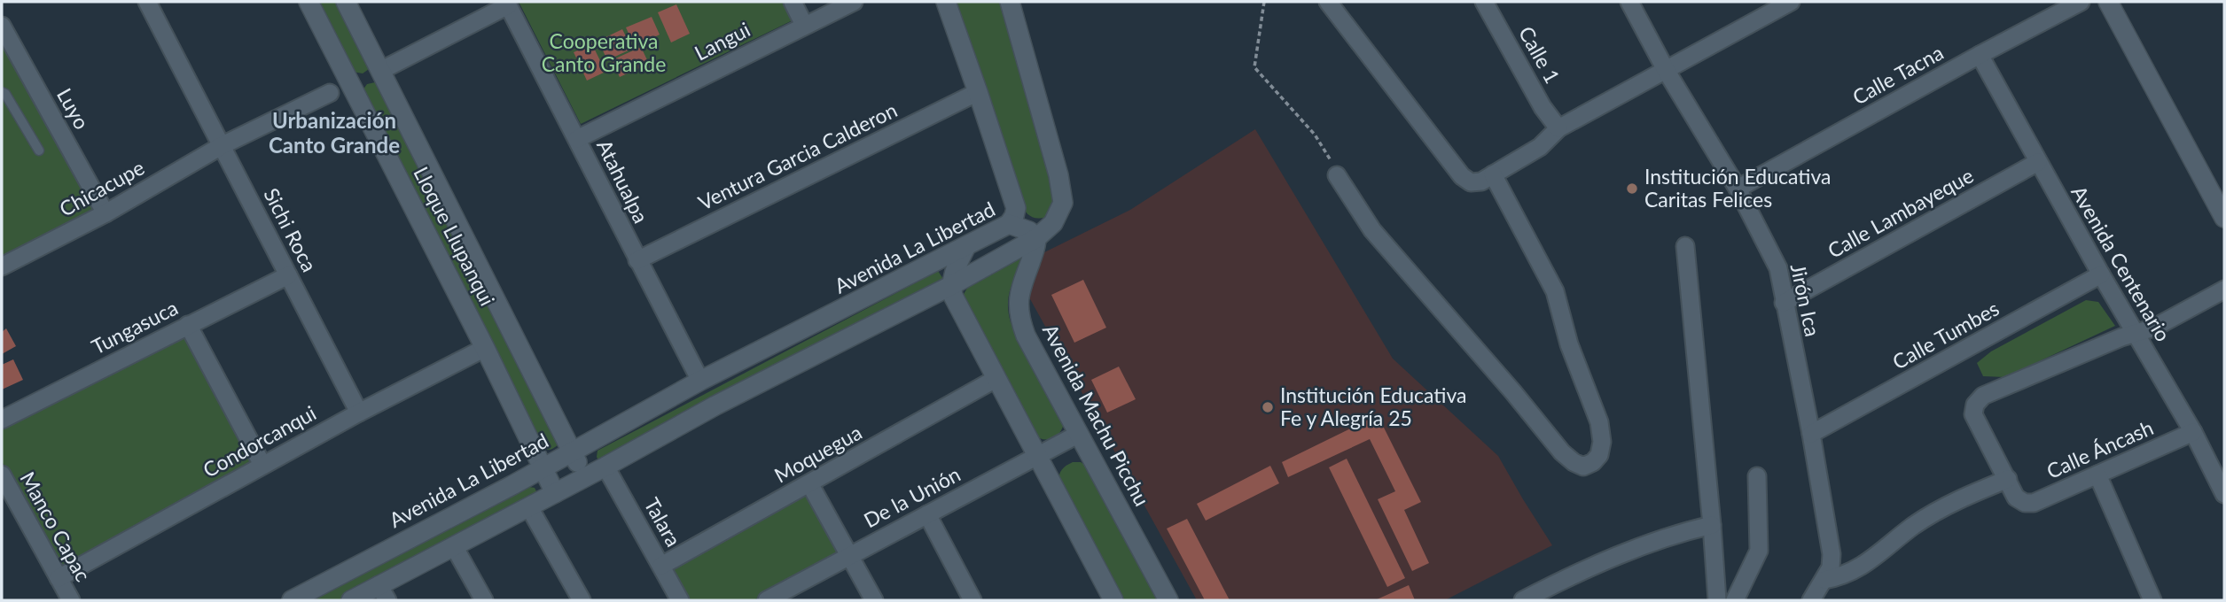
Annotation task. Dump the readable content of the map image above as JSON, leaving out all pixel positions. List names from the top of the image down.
{
  "streets": {
    "street": [
      "Langui",
      "Calle 1",
      "Calle Tacna",
      "Luyo",
      "Ventura Garcia Calderon",
      "Atahualpa",
      "Chicacupe",
      "Calle Lambayeque",
      "Sichi Roca",
      "Lloque Llupanqui",
      "Avenida La Libertad",
      "Avenida Centenario",
      "Jirón Ica",
      "Tungasuca",
      "Calle Tumbes",
      "Avenida Machu Picchu",
      "Condorcanqui",
      "Calle Áncash",
      "Moquegua",
      "De la Unión",
      "Talara",
      "Manco Capac"
    ]
  },
  "crossings": [
    ["Langui", "Atahualpa"],
    ["Calle Tacna", "Avenida Centenario"],
    ["Calle Tacna", "Jirón Ica"],
    ["Luyo", "Chicacupe"],
    ["Ventura Garcia Calderon", "Atahualpa"],
    ["Atahualpa", "Avenida La Libertad"],
    ["Chicacupe", "Sichi Roca"],
    ["Calle Lambayeque", "Avenida Centenario"],
    ["Calle Lambayeque", "Jirón Ica"],
    ["Sichi Roca", "Tungasuca"],
    ["Sichi Roca", "Condorcanqui"],
    ["Lloque Llupanqui", "Avenida La Libertad"],
    ["Lloque Llupanqui", "Condorcanqui"],
    ["Avenida La Libertad", "Avenida Machu Picchu"],
    ["Avenida Centenario", "Calle Tumbes"],
    ["Avenida Centenario", "Calle Áncash"],
    ["Jirón Ica", "Calle Tumbes"],
    ["Avenida Machu Picchu", "De la Unión"],
    ["Condorcanqui", "Manco Capac"],
    ["Moquegua", "Talara"]
  ],
  "districts": ["Urbanización Canto Grande"],
  "parks": ["Cooperativa Canto Grande"],
  "places": ["Institución Educativa Caritas Felices", "Institución Educativa Fe y Alegría 25"]
}
